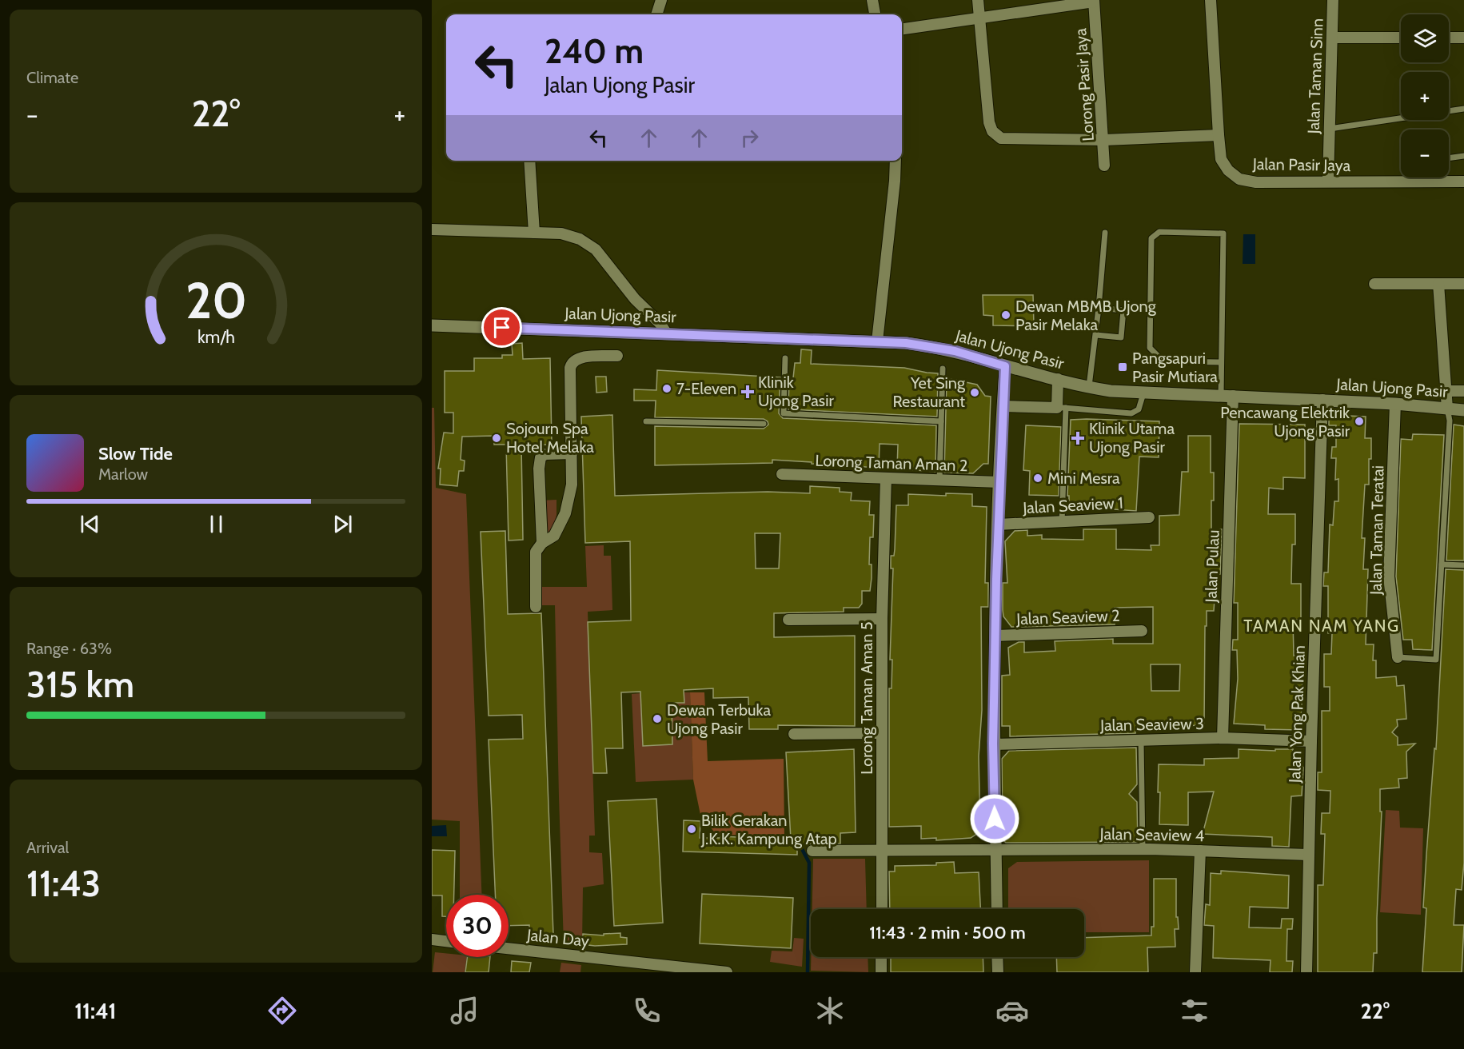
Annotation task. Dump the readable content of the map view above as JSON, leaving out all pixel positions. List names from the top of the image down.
{
  "streets": {
    "main road": ["Jalan Ujong Pasir"],
    "street": [
      "Jalan Taman Sinn",
      "Lorong Pasir Jaya",
      "Jalan Pasir Jaya",
      "Lorong Taman Aman 2",
      "Jalan Seaview 1",
      "Jalan Taman Teratai",
      "Jalan Pulau",
      "Jalan Seaview 2",
      "Lorong Taman Aman 5",
      "Jalan Yong Pak Khian",
      "Jalan Seaview 3",
      "Jalan Seaview 4",
      "Jalan Day"
    ]
  },
  "crossings": [
    ["Jalan Taman Sinn", "Jalan Pasir Jaya"],
    ["Jalan Ujong Pasir", "Jalan Taman Teratai"],
    ["Jalan Ujong Pasir", "Jalan Pulau"],
    ["Jalan Ujong Pasir", "Jalan Yong Pak Khian"],
    ["Lorong Taman Aman 2", "Lorong Taman Aman 5"],
    ["Jalan Pulau", "Jalan Seaview 3"],
    ["Lorong Taman Aman 5", "Jalan Seaview 4"],
    ["Jalan Yong Pak Khian", "Jalan Seaview 3"],
    ["Jalan Yong Pak Khian", "Jalan Seaview 4"]
  ],
  "districts": ["TAMAN NAM YANG"],
  "places": {
    "other": [
      "Dewan MBMB Ujong Pasir Melaka",
      "7-Eleven",
      "Yet Sing Restaurant",
      "Pencawang Elektrik Ujong Pasir",
      "Sojourn Spa Hotel Melaka",
      "Mini Mesra",
      "Dewan Terbuka Ujong Pasir",
      "Bilik Gerakan J.K.K. Kampung Atap"
    ],
    "transit": ["Pangsapuri Pasir Mutiara"],
    "health": ["Klinik Ujong Pasir", "Klinik Utama Ujong Pasir"]
  },
  "page": {
    "tile": [
      "Climate",
      ["Range · 63%", "315 km"],
      ["Arrival", "11:43"]
    ],
    "map_buttons": ["+", "−"],
    "turn": ["240 m", "Jalan Ujong Pasir"],
    "heat": ["−", "22°", "+"],
    "song": ["Slow Tide", "Marlow"],
    "limit": "30",
    "trip": "11:43 · 2 min · 500 m",
    "tabs": ["11:41", "22°"],
    "gauge": ["20", "km/h"]
  }
}
